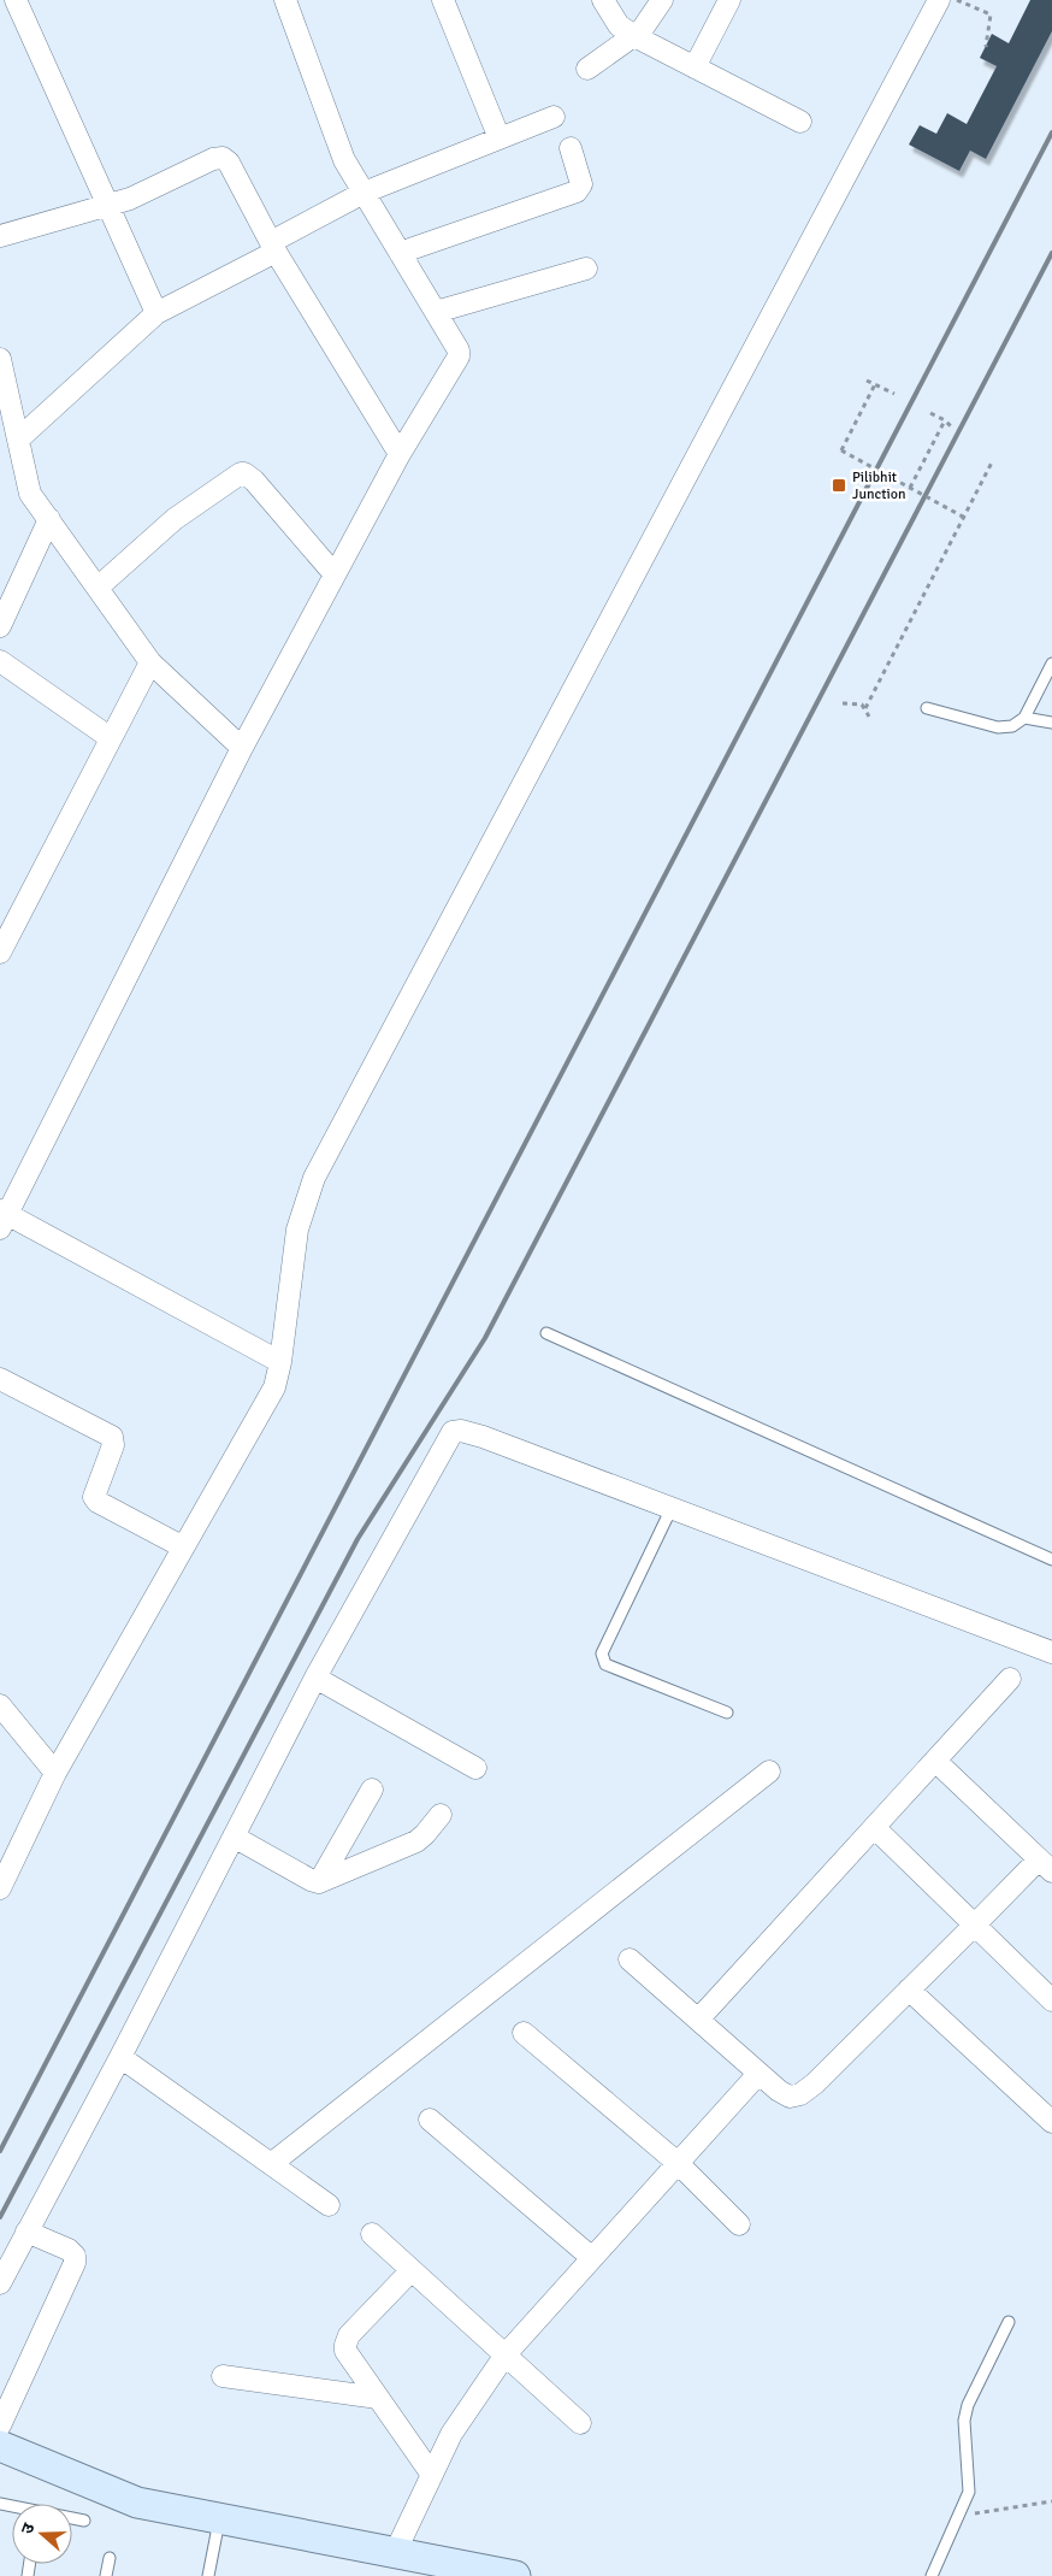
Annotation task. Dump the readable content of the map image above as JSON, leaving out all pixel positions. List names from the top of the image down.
{
  "places": {
    "transit": ["Pilibhit Junction"]
  },
  "north": "left"
}
